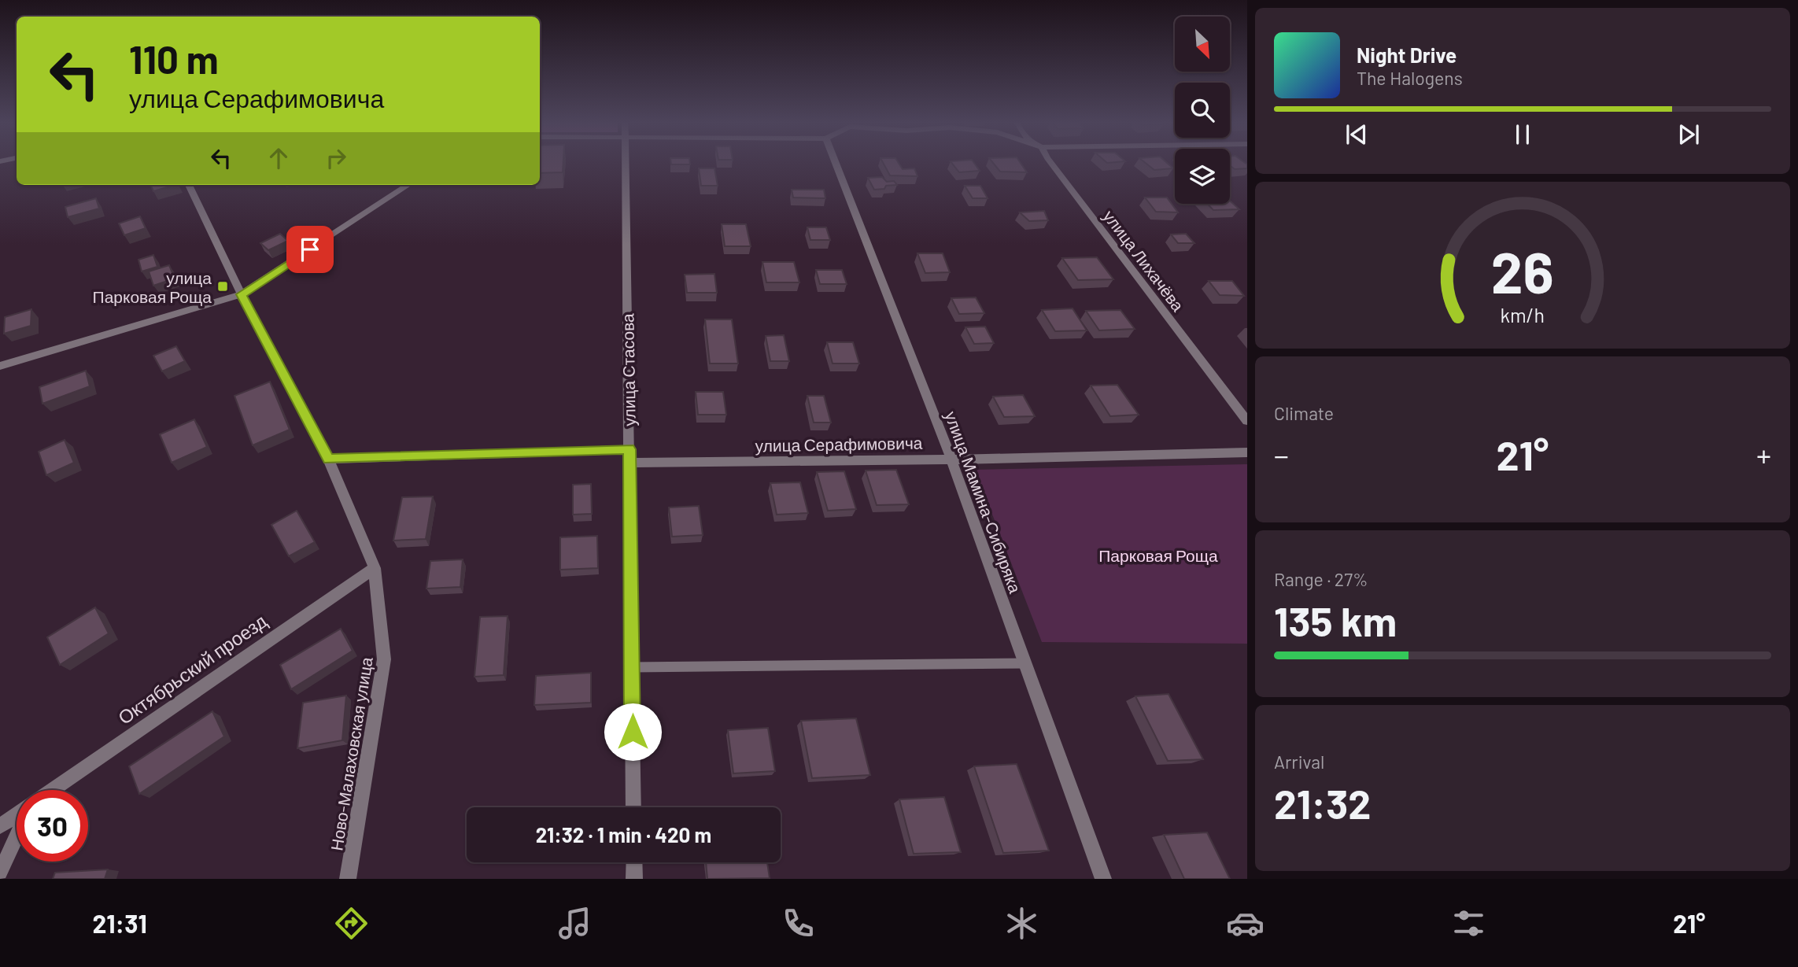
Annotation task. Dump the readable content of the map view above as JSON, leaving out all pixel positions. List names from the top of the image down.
{
  "streets": {
    "street": [
      "улица Лихачёва",
      "улица Стасова",
      "улица Серафимовича",
      "улица Мамина-Сибиряка",
      "Октябрьский проезд",
      "Ново-Малаховская улица"
    ]
  },
  "crossings": [
    ["улица Стасова", "улица Серафимовича"],
    ["улица Серафимовича", "улица Мамина-Сибиряка"],
    ["Октябрьский проезд", "Ново-Малаховская улица"]
  ],
  "parks": ["Парковая Роща"],
  "places": {
    "transit": ["улица Парковая Роща"]
  },
  "north": "bottom right",
  "page": {
    "turn": ["110 m", "улица Серафимовича"],
    "song": ["Night Drive", "The Halogens"],
    "tile": [
      "Climate",
      ["Range · 27%", "135 km"],
      ["Arrival", "21:32"]
    ],
    "heat": ["−", "21°", "+"],
    "limit": "30",
    "trip": "21:32 · 1 min · 420 m",
    "tabs": ["21:31", "21°"],
    "gauge": ["26", "km/h"]
  }
}
